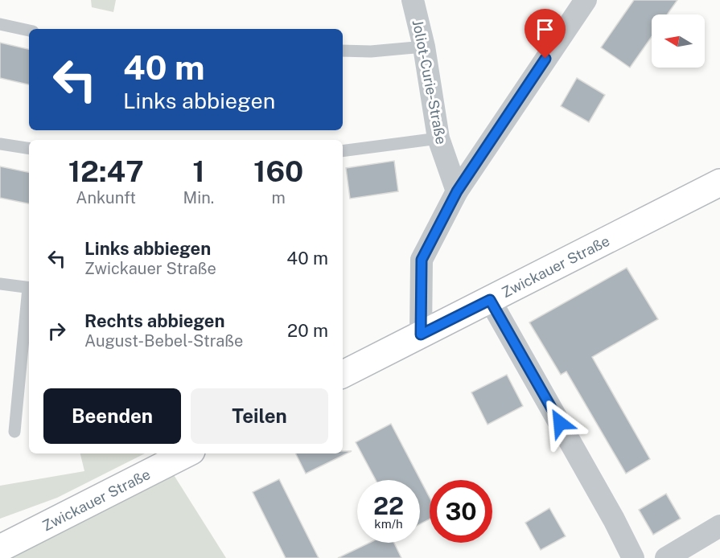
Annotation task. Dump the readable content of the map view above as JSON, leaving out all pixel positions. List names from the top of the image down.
{
  "streets": {
    "main road": ["Zwickauer Straße"],
    "street": ["Joliot-Curie-Straße"]
  },
  "north": "left",
  "page": {
    "turn": ["40 m", "Links abbiegen"],
    "eta": [
      "12:47",
      "Ankunft",
      "1",
      "Min.",
      "160",
      "m"
    ],
    "list": [
      {
        "name": "Links abbiegen",
        "note": "Zwickauer Straße",
        "value": "40 m"
      },
      {
        "name": "Rechts abbiegen",
        "note": "August-Bebel-Straße",
        "value": "20 m"
      }
    ],
    "buttons": ["Beenden", "Teilen"],
    "speed": "22 km/h",
    "limit": "30"
  }
}
